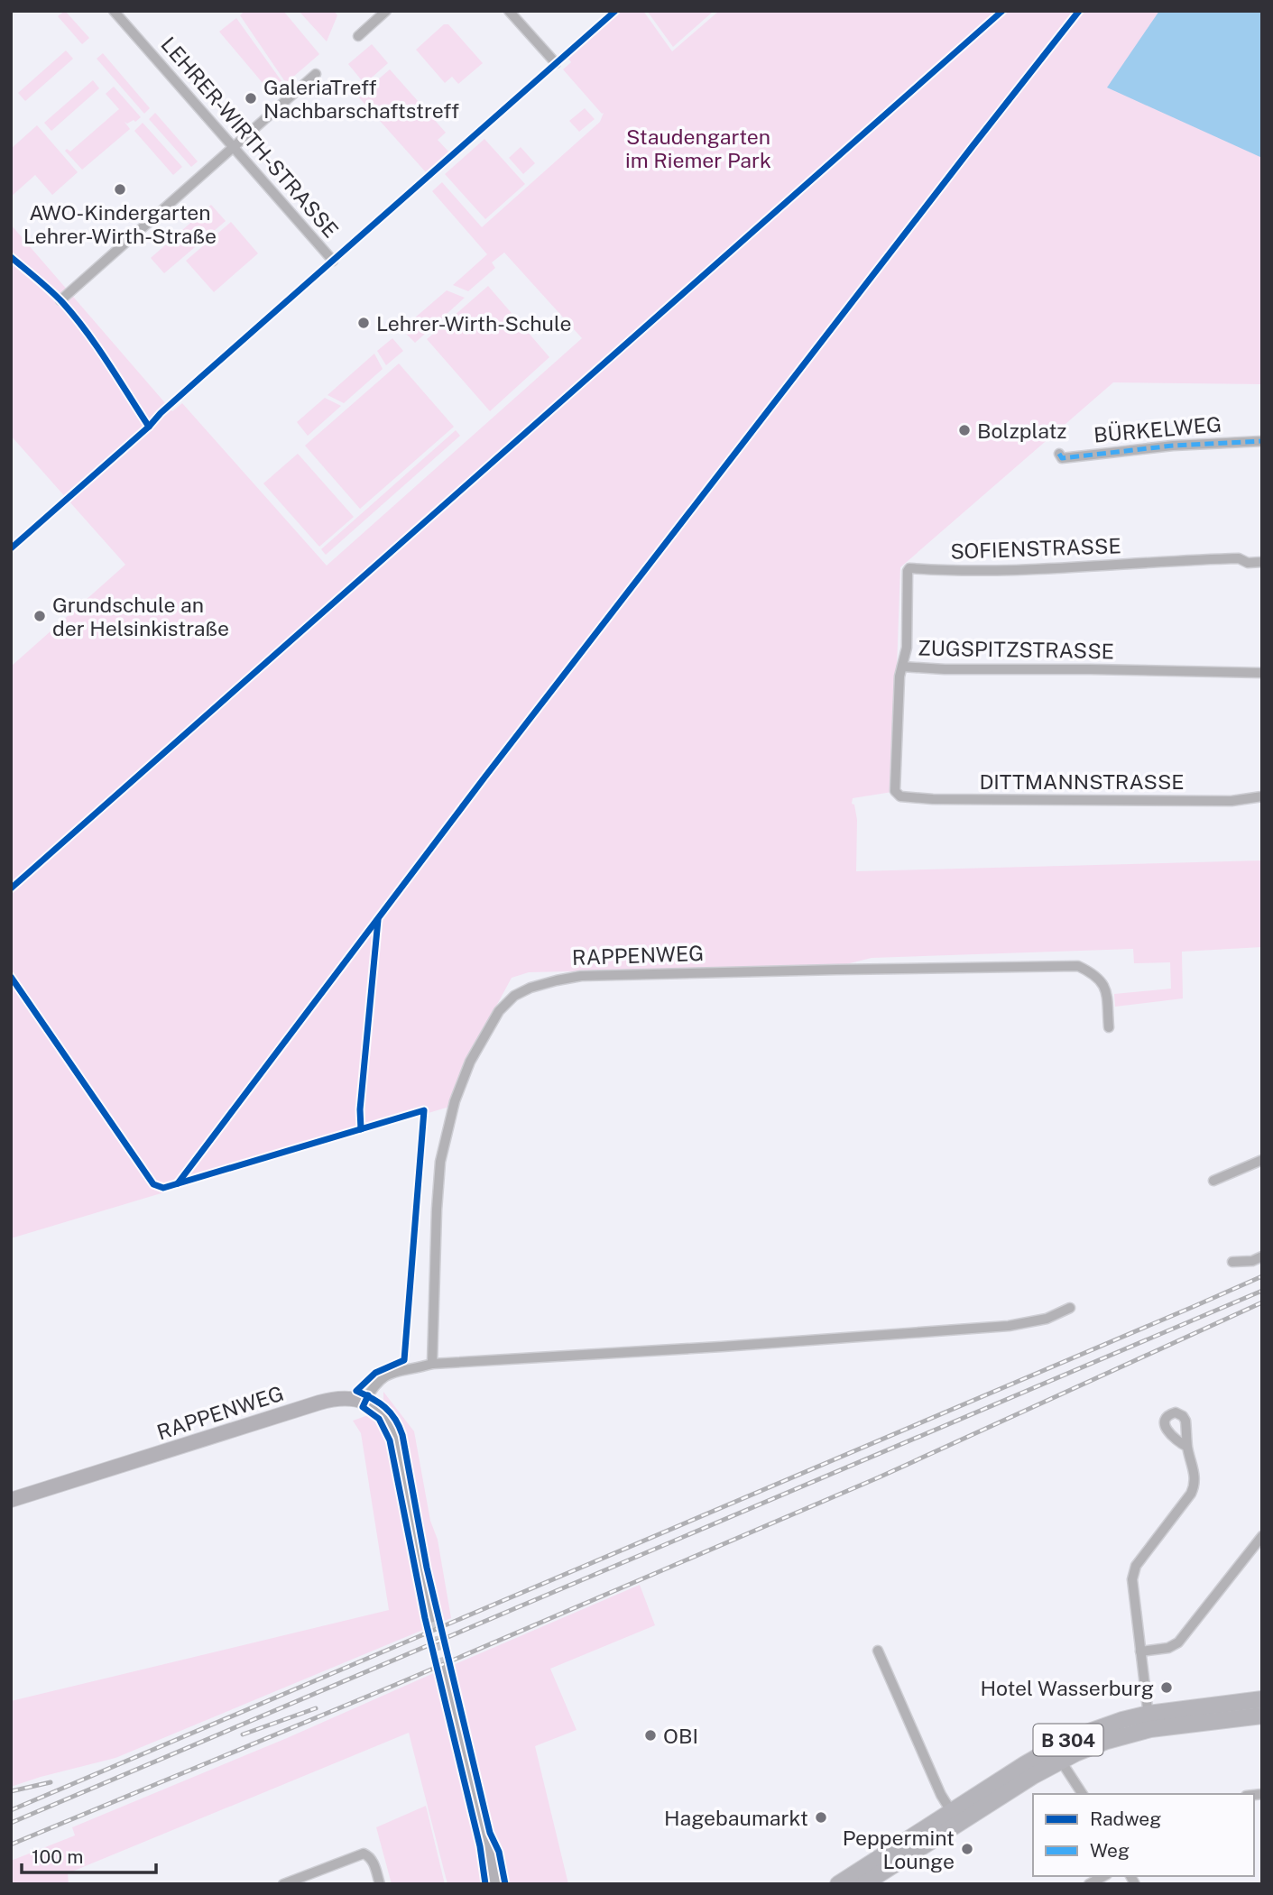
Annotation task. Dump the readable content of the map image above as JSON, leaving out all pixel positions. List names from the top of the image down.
{
  "streets": {
    "main road": ["B 304"],
    "street": [
      "LEHRER-WIRTH-STRASSE",
      "BÜRKELWEG",
      "SOFIENSTRASSE",
      "ZUGSPITZSTRASSE",
      "DITTMANNSTRASSE",
      "RAPPENWEG"
    ]
  },
  "crossings": [
    ["SOFIENSTRASSE", "ZUGSPITZSTRASSE"],
    ["ZUGSPITZSTRASSE", "DITTMANNSTRASSE"]
  ],
  "parks": ["Staudengarten im Riemer Park"],
  "places": [
    "GaleriaTreff Nachbarschaftstreff",
    "AWO-Kindergarten Lehrer-Wirth-Straße",
    "Lehrer-Wirth-Schule",
    "Bolzplatz",
    "Grundschule an der Helsinkistraße",
    "Hotel Wasserburg",
    "OBI",
    "Hagebaumarkt",
    "Peppermint Lounge"
  ],
  "legend": ["Radweg", "Weg"],
  "scale_bar": "100 m"
}
